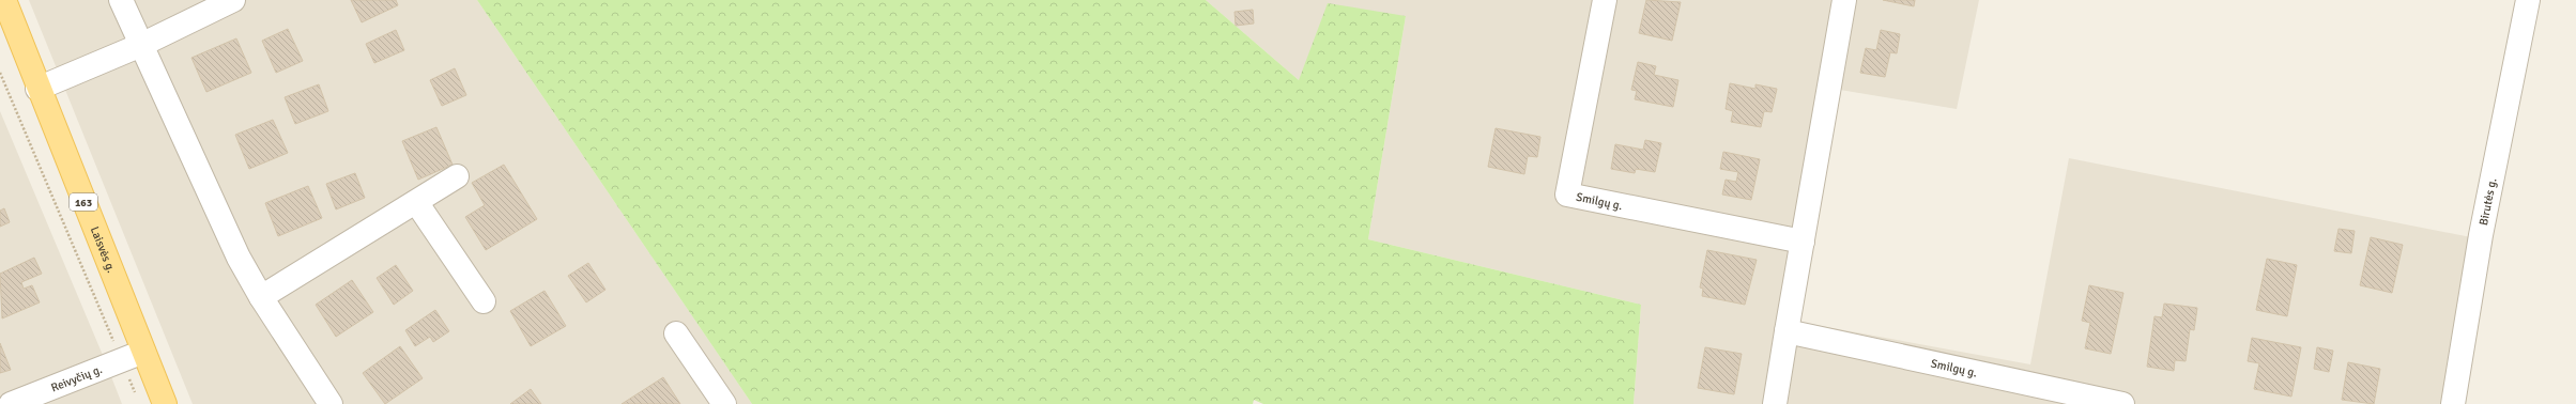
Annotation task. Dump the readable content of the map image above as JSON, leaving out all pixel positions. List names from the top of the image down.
{
  "streets": {
    "main road": ["163", "Laisvės g."],
    "street": ["Smilgų g.", "Birutės g.", "Reivyčių g."]
  },
  "crossings": [
    ["Laisvės g.", "Reivyčių g."]
  ]
}
